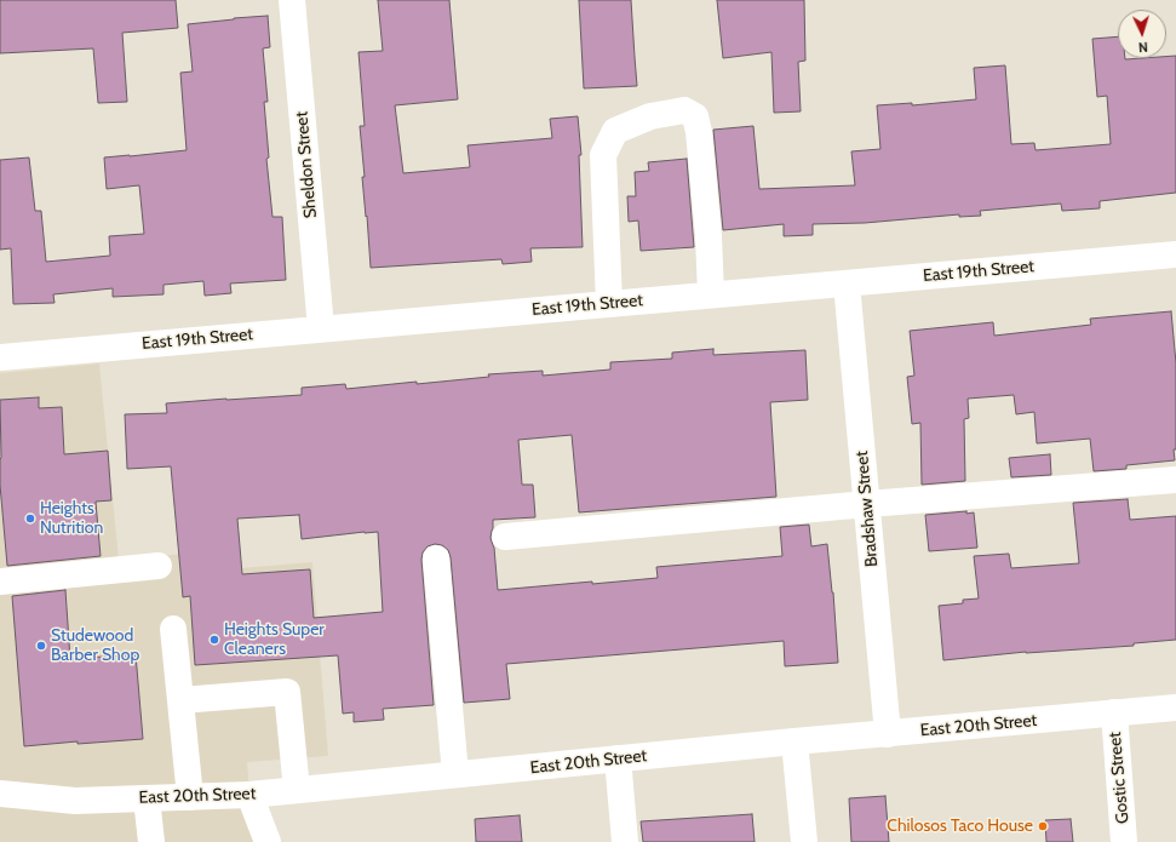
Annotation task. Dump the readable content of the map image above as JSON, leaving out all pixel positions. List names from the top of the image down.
{
  "streets": {
    "street": [
      "Sheldon Street",
      "East 19th Street",
      "Bradshaw Street",
      "East 20th Street",
      "Gostic Street"
    ]
  },
  "crossings": [
    ["Sheldon Street", "East 19th Street"],
    ["East 19th Street", "Bradshaw Street"],
    ["Bradshaw Street", "East 20th Street"],
    ["East 20th Street", "Gostic Street"]
  ],
  "places": [
    "Heights Nutrition",
    "Heights Super Cleaners",
    "Studewood Barber Shop",
    "Chilosos Taco House"
  ],
  "north": "bottom"
}
